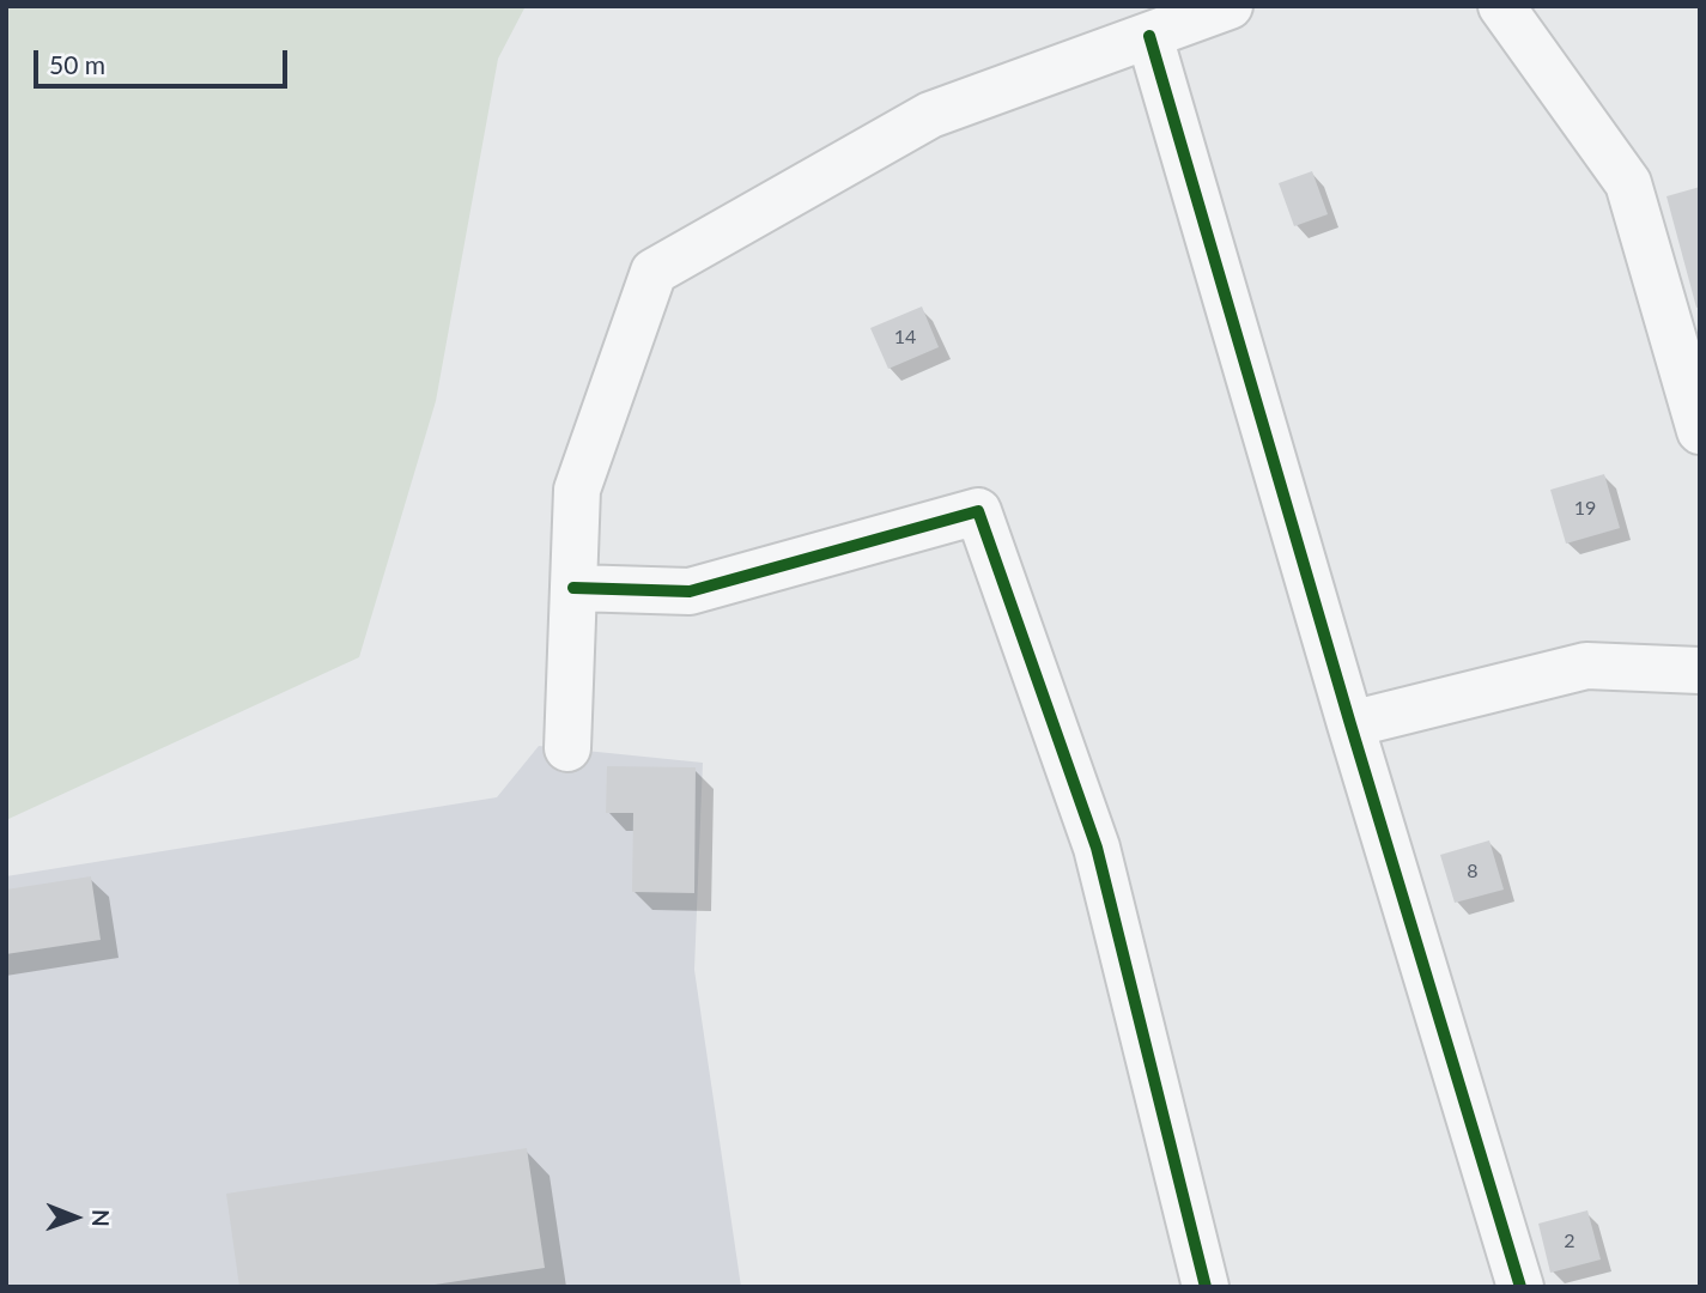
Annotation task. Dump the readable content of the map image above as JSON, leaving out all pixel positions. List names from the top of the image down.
{
  "house_numbers": [
    "14",
    "19",
    "8",
    "2"
  ],
  "scale_bar": "50 m",
  "north": "right"
}
